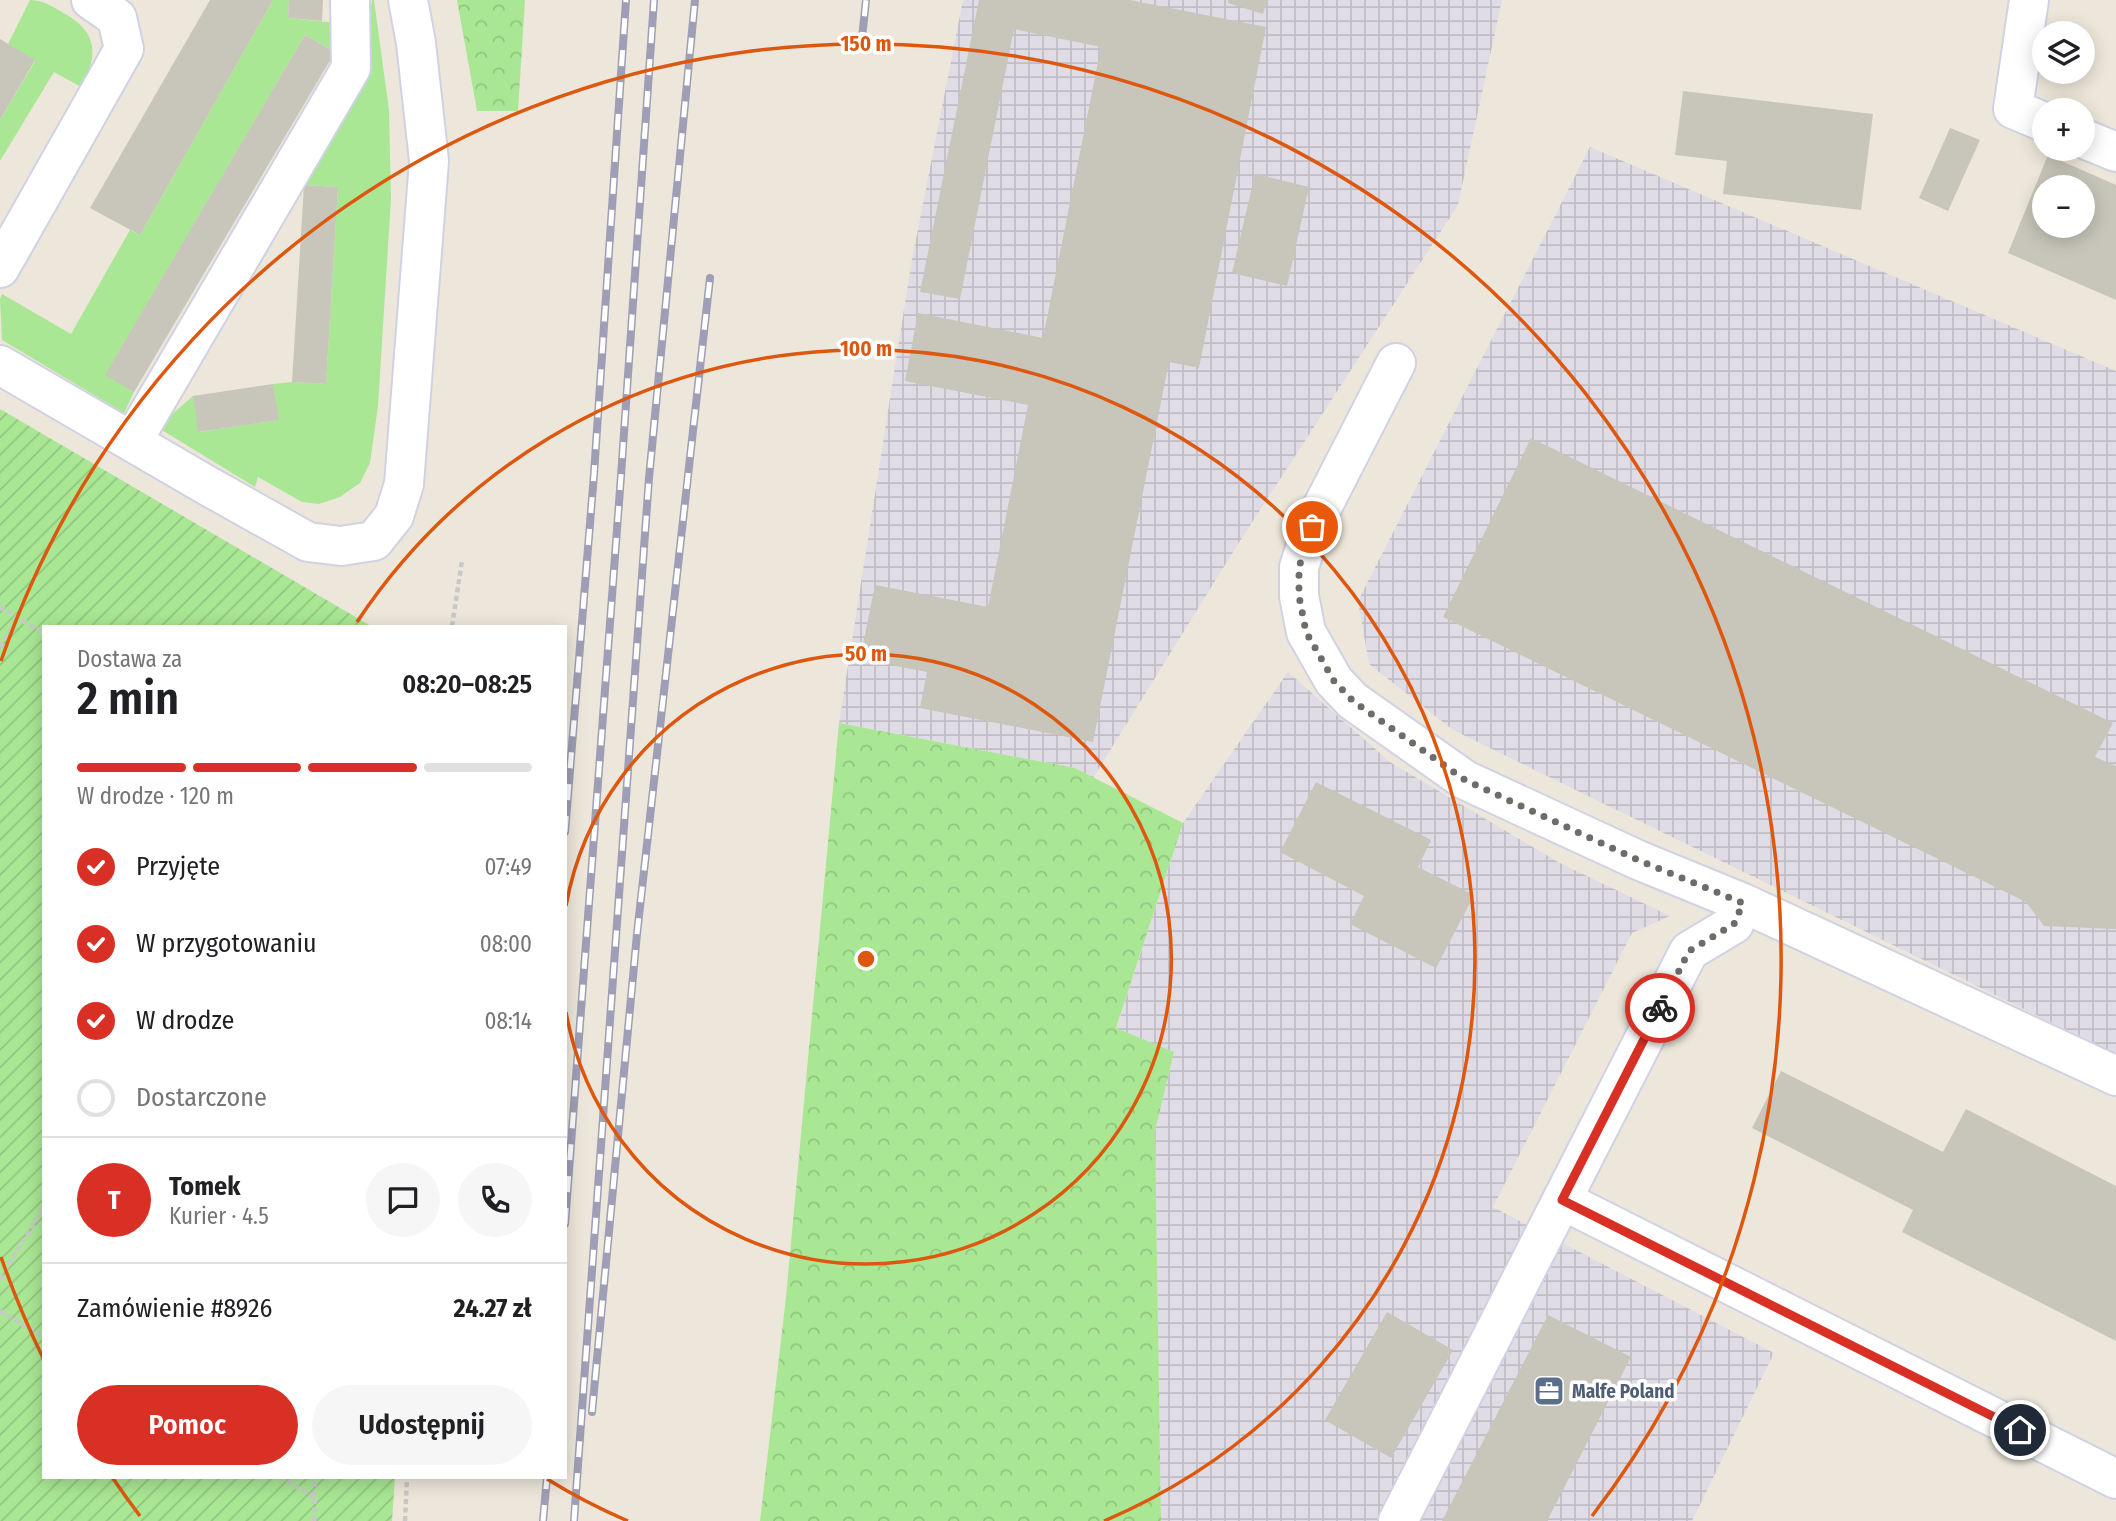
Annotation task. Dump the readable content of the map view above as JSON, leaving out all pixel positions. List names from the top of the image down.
{
  "places": {
    "office": ["Malfe Poland"]
  },
  "page": {
    "map_buttons": ["+", "−"],
    "heading": ["2 min", "Dostawa za", "08:20–08:25"],
    "panel": [
      "Tomek",
      "Kurier · 4.5",
      "Zamówienie #8926",
      "24.27 zł"
    ],
    "bar": "W drodze · 120 m",
    "list": [
      ["Przyjęte", "07:49"],
      ["W przygotowaniu", "08:00"],
      ["W drodze", "08:14"],
      "Dostarczone"
    ],
    "round": "T",
    "buttons": ["Pomoc", "Udostępnij"]
  },
  "rings": ["150 m", "100 m", "50 m"]
}
